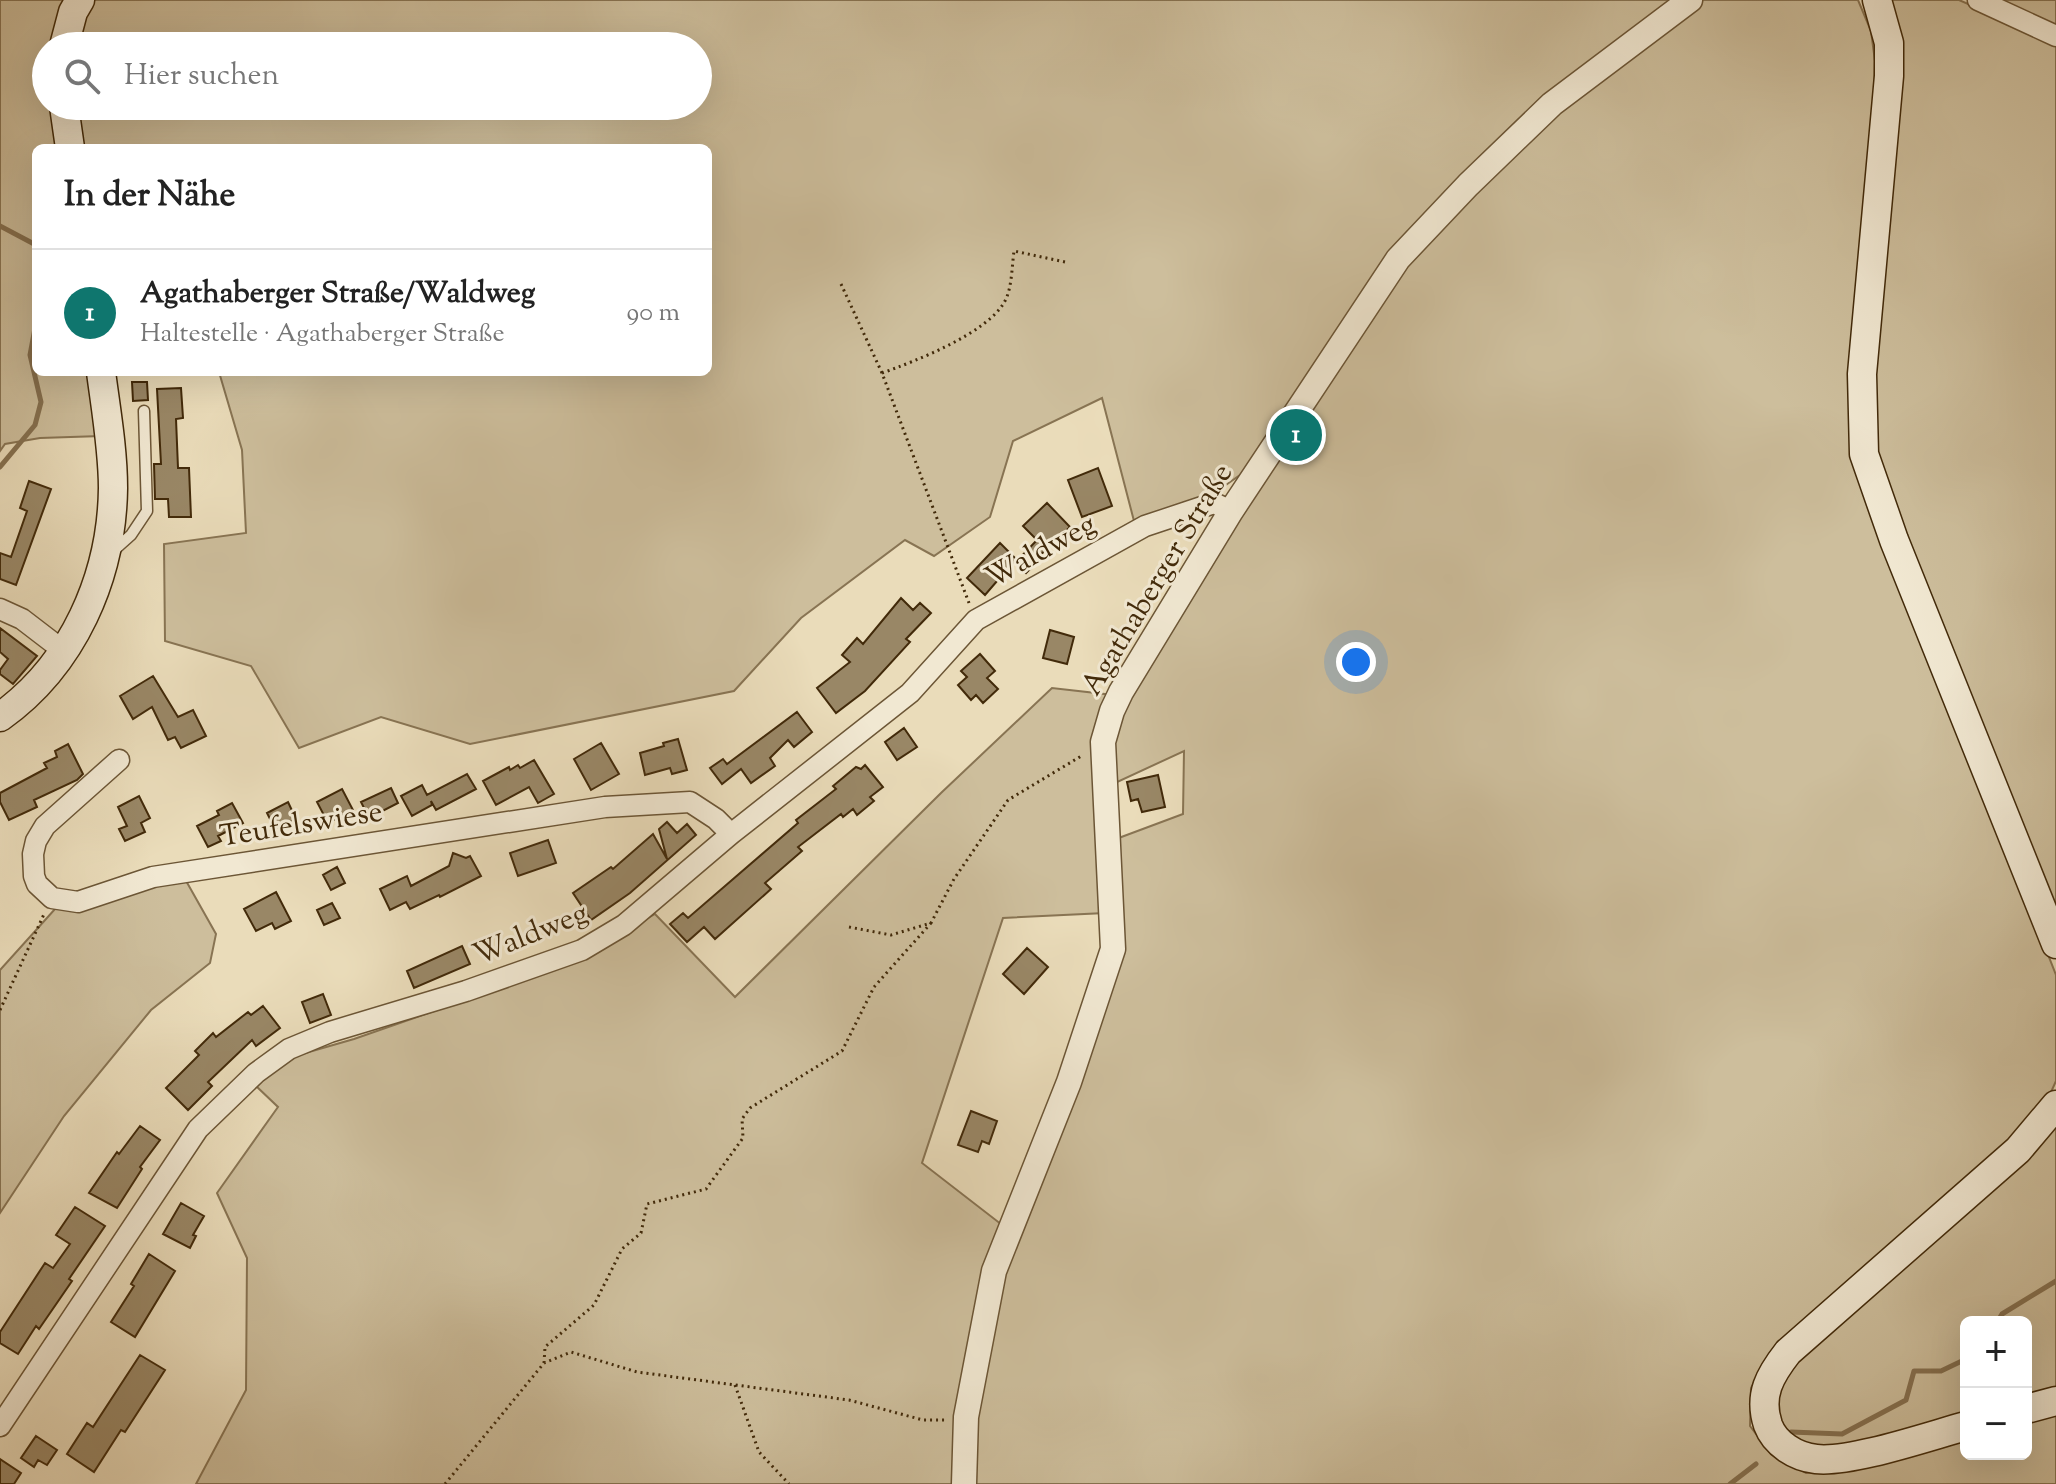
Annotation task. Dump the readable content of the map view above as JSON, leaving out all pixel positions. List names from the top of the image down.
{
  "streets": {
    "street": ["Waldweg", "Agathaberger Straße", "Teufelswiese"]
  },
  "crossings": [
    ["Waldweg", "Agathaberger Straße"],
    ["Waldweg", "Teufelswiese"]
  ],
  "page": {
    "search": "Hier suchen",
    "heading": "In der Nähe",
    "list": [
      {
        "mark": "1",
        "name": "Agathaberger Straße/Waldweg",
        "note": "Haltestelle · Agathaberger Straße",
        "value": "90 m"
      }
    ],
    "pins": "1",
    "map_buttons": ["+", "−"]
  }
}
